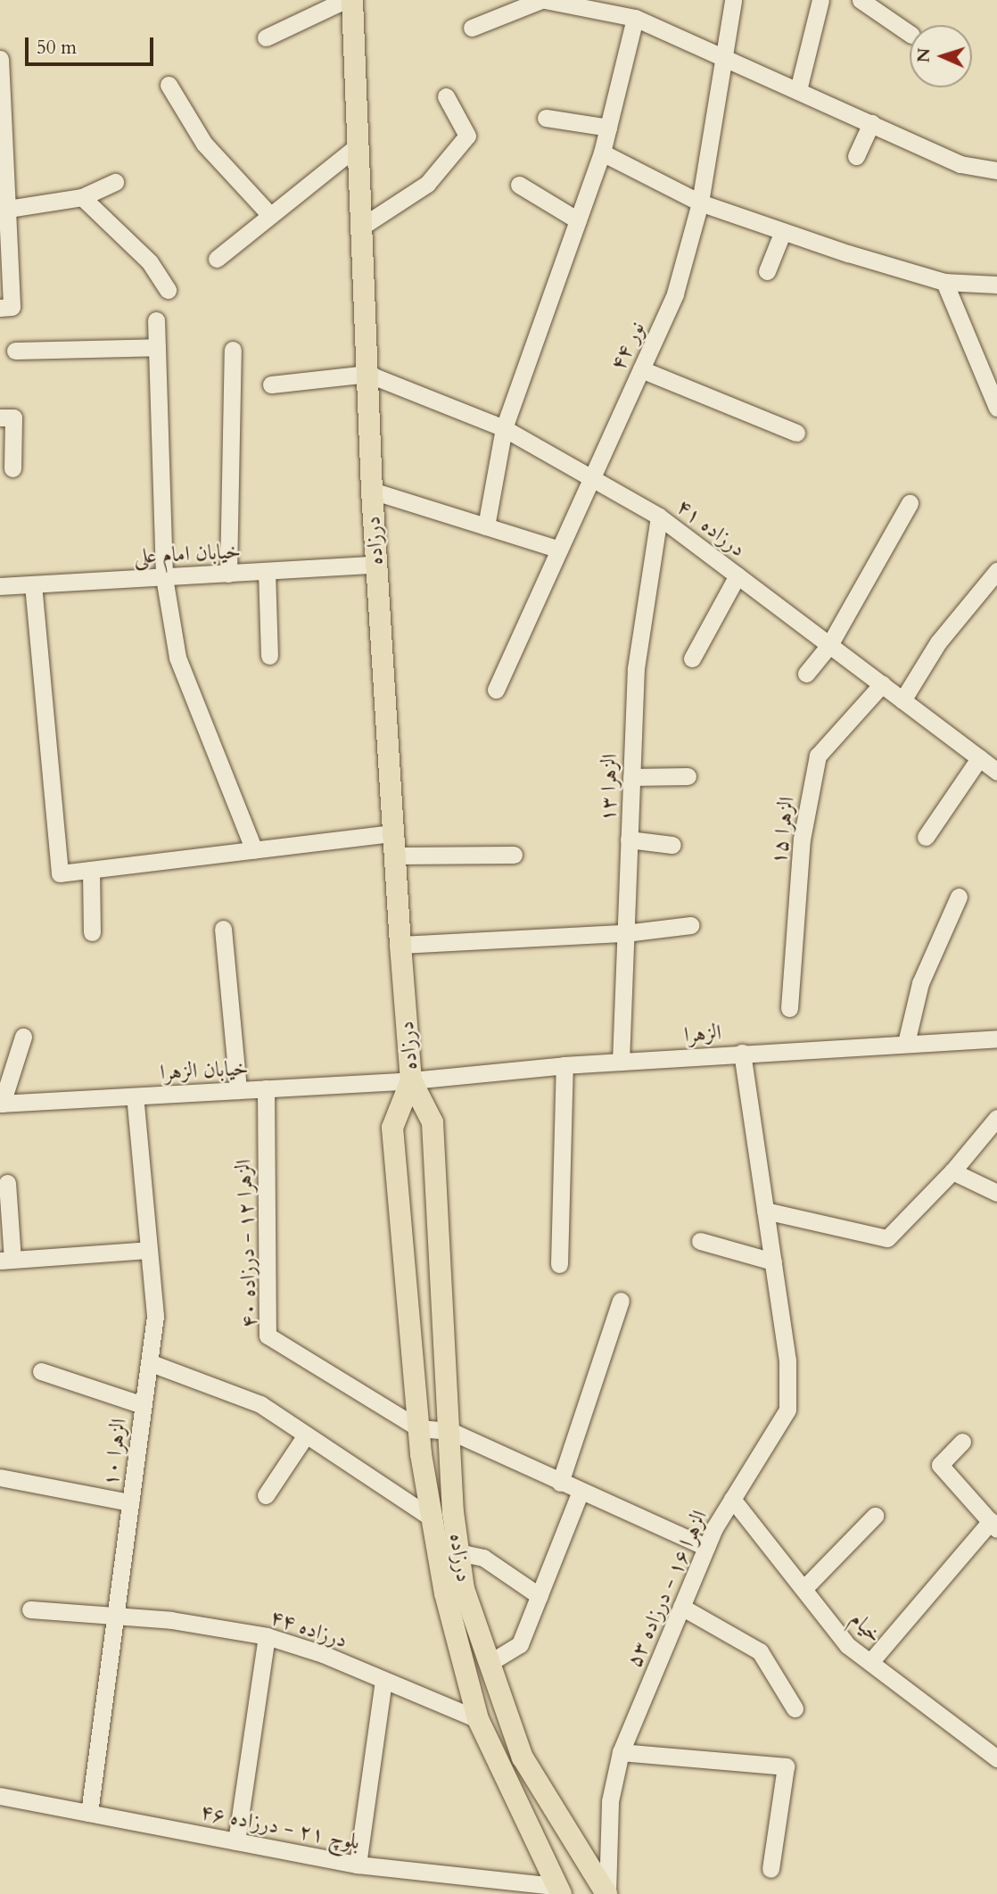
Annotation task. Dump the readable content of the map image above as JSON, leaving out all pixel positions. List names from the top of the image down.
{
  "streets": {
    "main road": ["درزاده"],
    "street": [
      "نور ۴۴",
      "درزاده ۴۱",
      "خیابان امام علی",
      "الزهرا ۱۳",
      "الزهرا ۱۵",
      "الزهرا",
      "خیابان الزهرا",
      "الزهرا ۱۲ - درزاده ۴۰",
      "الزهرا ۱۰",
      "الزهرا ۱۶ - درزاده ۵۳",
      "خیام",
      "درزاده ۴۴",
      "بلوچ ۲۱ - درزاده ۴۶"
    ]
  },
  "crossings": [
    ["نور ۴۴", "درزاده ۴۱"],
    ["درزاده ۴۱", "درزاده"],
    ["درزاده ۴۱", "الزهرا ۱۳"],
    ["درزاده ۴۱", "الزهرا ۱۵"],
    ["درزاده", "خیابان امام علی"],
    ["درزاده", "الزهرا"],
    ["درزاده", "خیابان الزهرا"],
    ["درزاده", "الزهرا ۱۲ - درزاده ۴۰"],
    ["درزاده", "الزهرا ۱۶ - درزاده ۵۳"],
    ["درزاده", "درزاده ۴۴"],
    ["درزاده", "بلوچ ۲۱ - درزاده ۴۶"],
    ["الزهرا ۱۳", "الزهرا"],
    ["الزهرا", "خیابان الزهرا"],
    ["الزهرا", "الزهرا ۱۶ - درزاده ۵۳"],
    ["خیابان الزهرا", "الزهرا ۱۲ - درزاده ۴۰"],
    ["خیابان الزهرا", "الزهرا ۱۰"],
    ["الزهرا ۱۰", "درزاده ۴۴"],
    ["الزهرا ۱۰", "بلوچ ۲۱ - درزاده ۴۶"],
    ["الزهرا ۱۶ - درزاده ۵۳", "خیام"]
  ],
  "scale_bar": "50 m",
  "north": "left"
}
